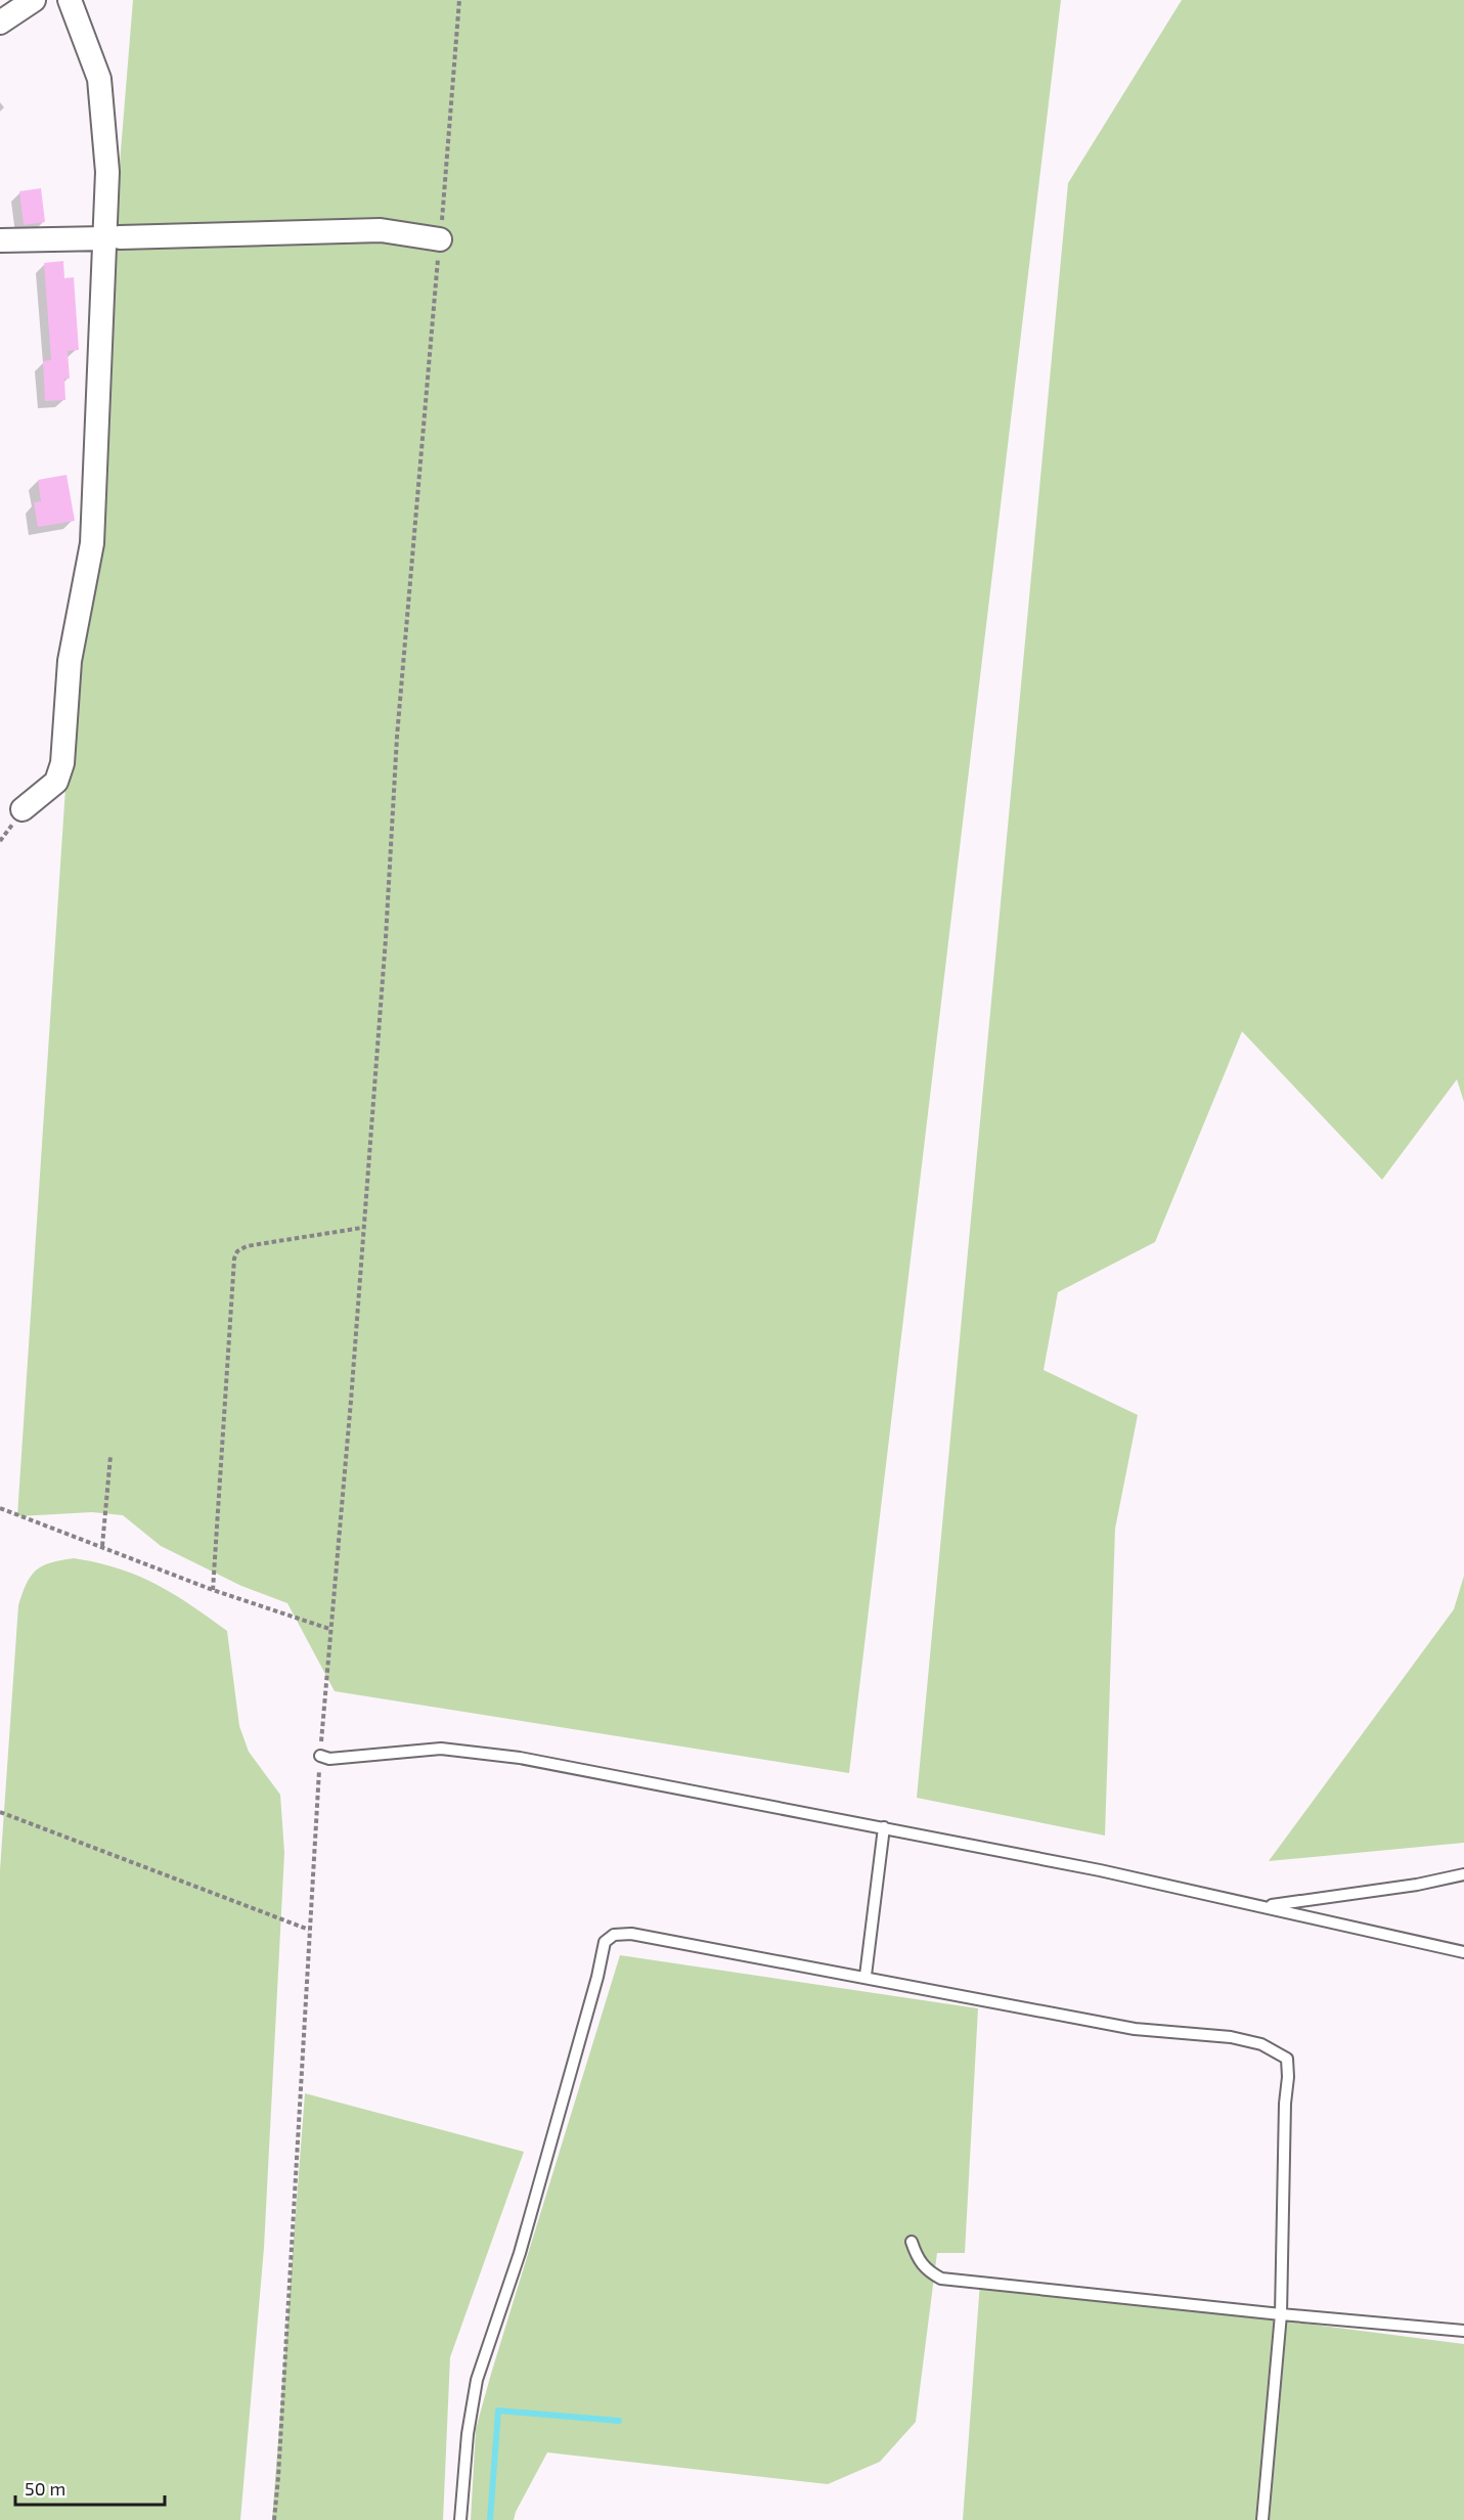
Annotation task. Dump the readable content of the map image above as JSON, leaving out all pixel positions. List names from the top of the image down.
{
  "scale_bar": "50 m"
}
